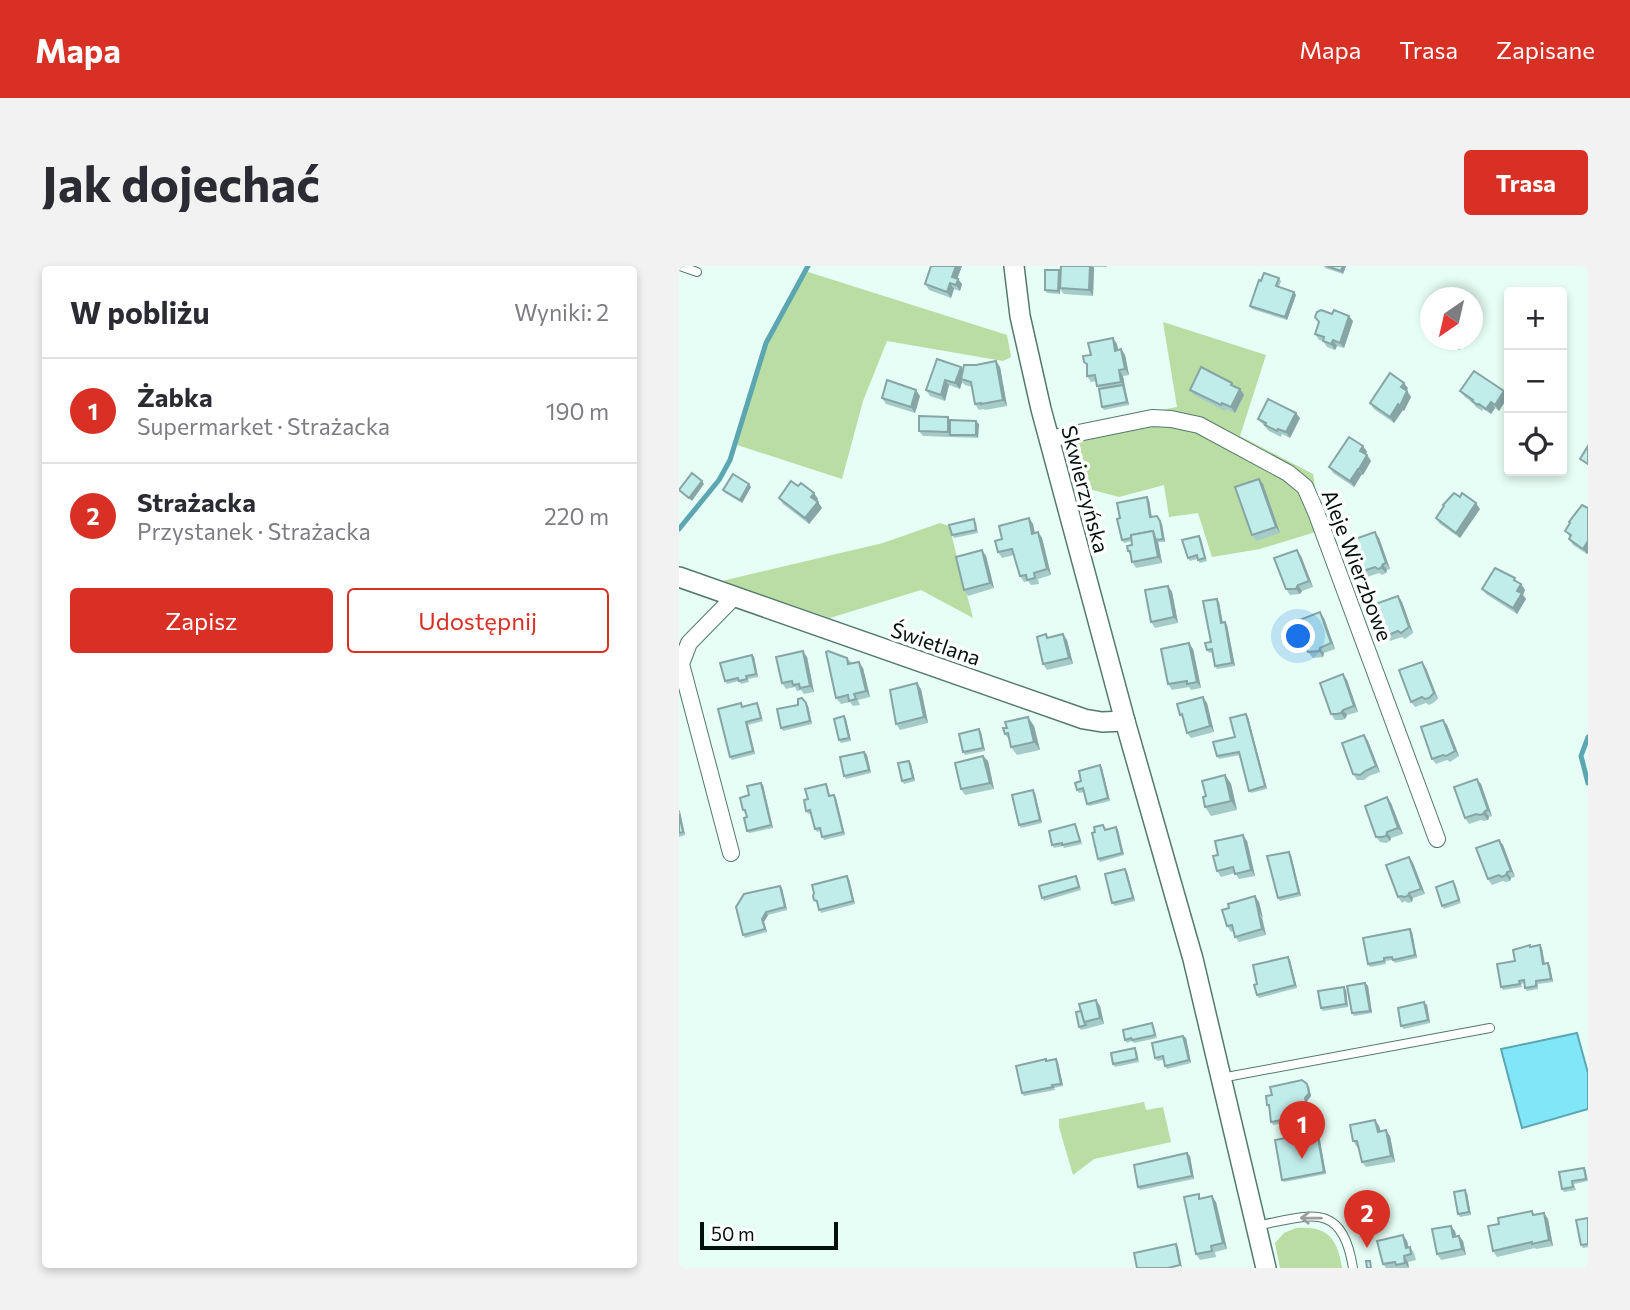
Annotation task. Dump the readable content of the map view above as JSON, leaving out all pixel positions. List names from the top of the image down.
{
  "streets": {
    "street": ["Skwierzyńska", "Aleje Wierzbowe", "Świetlana"]
  },
  "crossings": [
    ["Skwierzyńska", "Aleje Wierzbowe"],
    ["Skwierzyńska", "Świetlana"]
  ],
  "scale_bar": "50 m",
  "north": "bottom left",
  "page": {
    "header": "Mapa",
    "nav": ["Mapa", "Trasa", "Zapisane"],
    "buttons": [
      "Trasa",
      ["Zapisz", "Udostępnij"]
    ],
    "title": "Jak dojechać",
    "heading": ["W pobliżu", "Wyniki: 2"],
    "map_buttons": ["+", "−"],
    "list": [
      {
        "mark": "1",
        "name": "Żabka",
        "note": "Supermarket · Strażacka",
        "value": "190 m"
      },
      {
        "mark": "2",
        "name": "Strażacka",
        "note": "Przystanek · Strażacka",
        "value": "220 m"
      }
    ],
    "pins": ["1", "2"],
    "scale": "50 m"
  }
}
